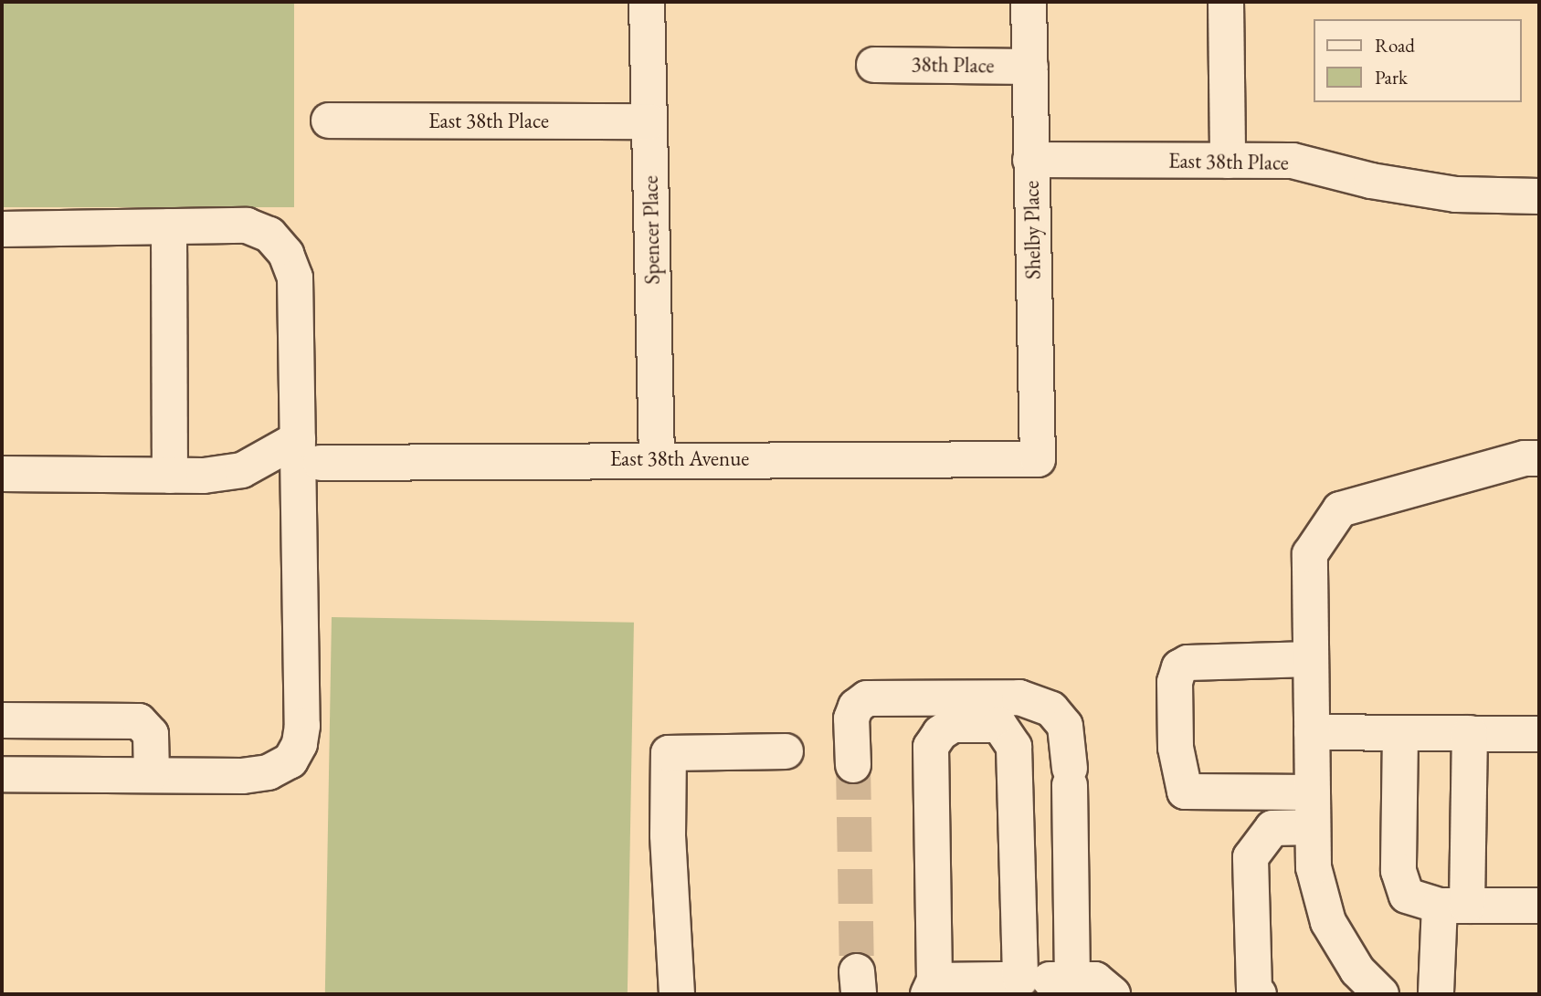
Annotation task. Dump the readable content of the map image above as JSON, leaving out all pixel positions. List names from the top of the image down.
{
  "streets": {
    "street": [
      "38th Place",
      "East 38th Place",
      "Spencer Place",
      "Shelby Place",
      "East 38th Avenue"
    ]
  },
  "crossings": [
    ["38th Place", "Shelby Place"],
    ["East 38th Place", "Spencer Place"],
    ["East 38th Place", "Shelby Place"],
    ["Spencer Place", "East 38th Avenue"],
    ["Shelby Place", "East 38th Avenue"]
  ],
  "legend": ["Road", "Park"]
}
